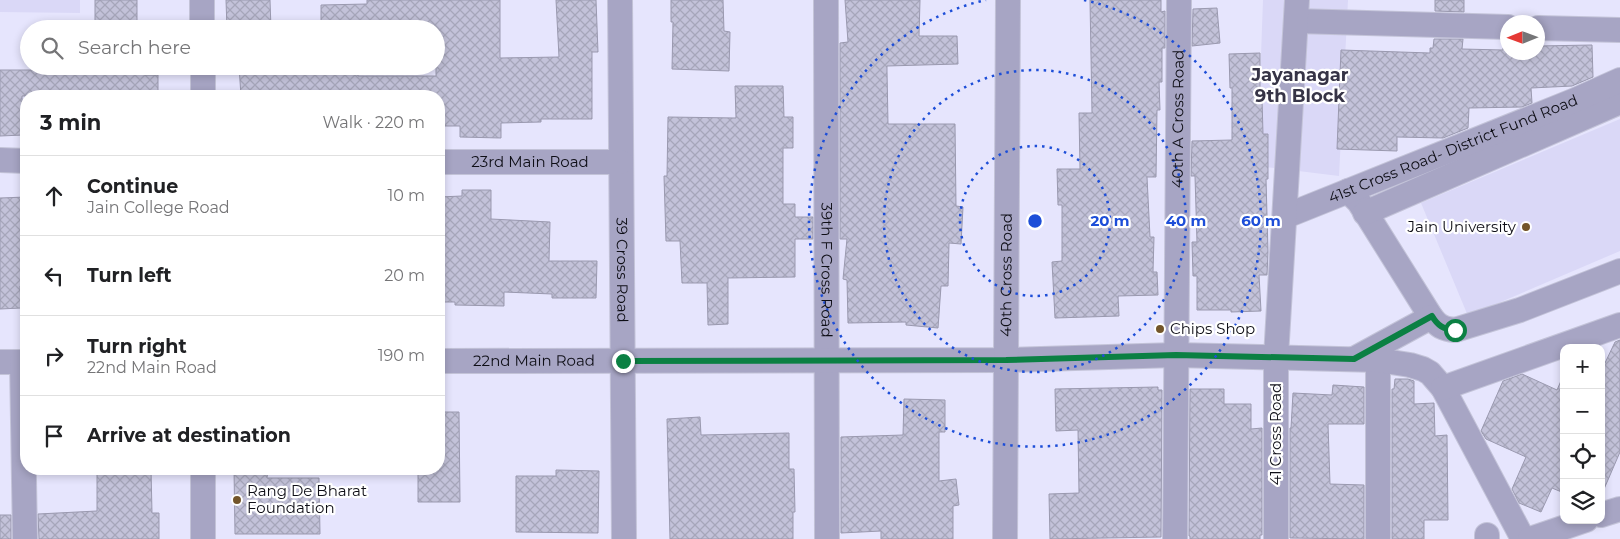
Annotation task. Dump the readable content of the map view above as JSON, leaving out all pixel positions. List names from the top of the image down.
{
  "streets": {
    "street": [
      "40th A Cross Road",
      "41st Cross Road- District Fund Road",
      "23rd Main Road",
      "39 Cross Road",
      "39th F Cross Road",
      "40th Cross Road",
      "22nd Main Road",
      "41 Cross Road"
    ]
  },
  "crossings": [
    ["40th A Cross Road", "22nd Main Road"],
    ["41st Cross Road- District Fund Road", "41 Cross Road"],
    ["23rd Main Road", "39 Cross Road"],
    ["39 Cross Road", "22nd Main Road"],
    ["39th F Cross Road", "22nd Main Road"],
    ["40th Cross Road", "22nd Main Road"],
    ["22nd Main Road", "41 Cross Road"]
  ],
  "districts": ["Jayanagar 9th Block"],
  "places": ["Jain University", "Chips Shop", "Rang De Bharat Foundation"],
  "north": "left",
  "page": {
    "search": "Search here",
    "heading": ["3 min", "Walk · 220 m"],
    "list": [
      ["Continue", "Jain College Road", "10 m"],
      ["Turn left", "20 m"],
      ["Turn right", "22nd Main Road", "190 m"],
      "Arrive at destination"
    ],
    "map_buttons": ["+", "−"]
  },
  "rings": ["20 m", "40 m", "60 m"]
}
